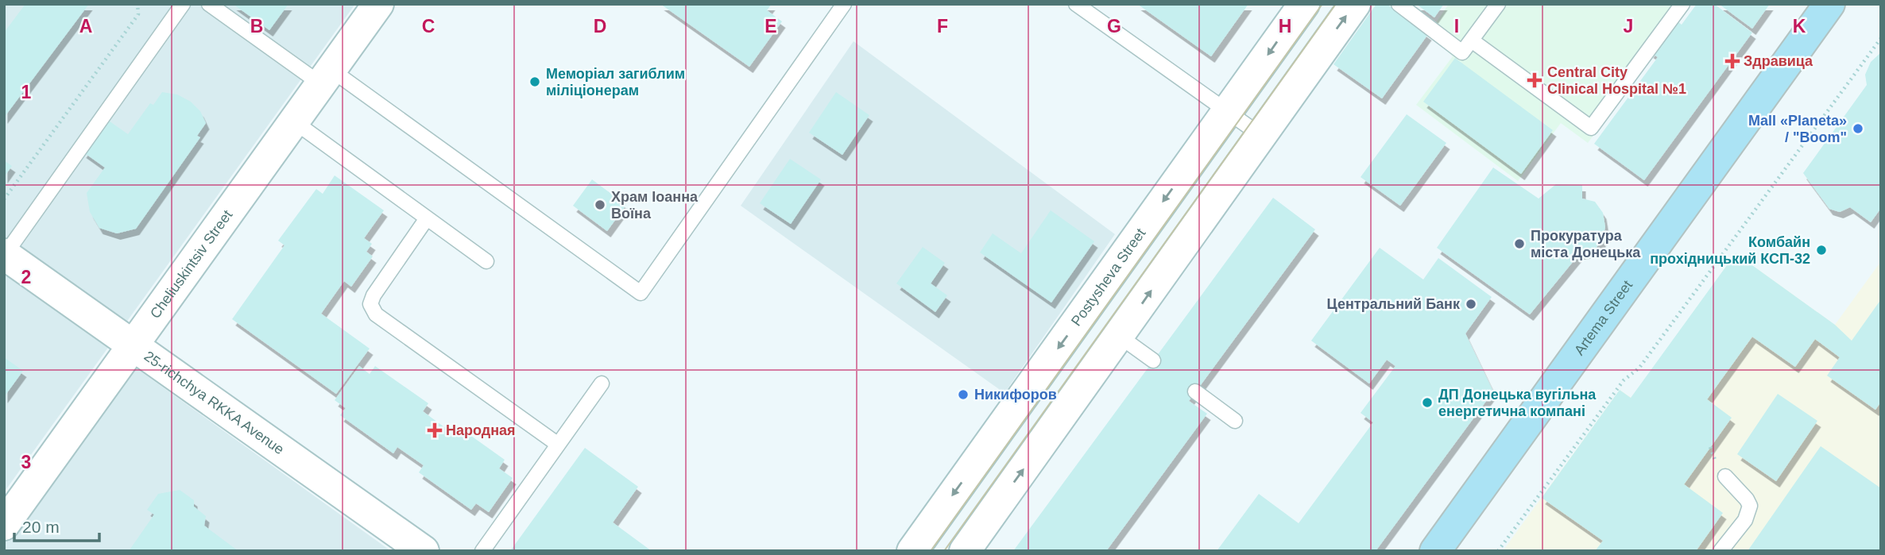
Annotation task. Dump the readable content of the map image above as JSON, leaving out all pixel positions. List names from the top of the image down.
{
  "streets": {
    "main road": ["Artema Street"],
    "street": ["Cheliuskintsiv Street", "Postysheva Street", "25-richchya RKKA Avenue"]
  },
  "crossings": [
    ["Cheliuskintsiv Street", "25-richchya RKKA Avenue"]
  ],
  "places": {
    "health": ["Здравица", "Central City Clinical Hospital №1", "Народная"],
    "other": [
      "Меморіал загиблим міліціонерам",
      "Mall «Planeta» / \"Boom\"",
      "Храм Іоанна Воїна",
      "Прокуратура міста Донецька",
      "Комбайн прохідницький КСП-32",
      "Центральний Банк",
      "Никифоров",
      "ДП Донецька вугільна енергетична компані"
    ]
  },
  "scale_bar": "20 m",
  "grid": {
    "columns": [
      "A",
      "B",
      "C",
      "D",
      "E",
      "F",
      "G",
      "H",
      "I",
      "J",
      "K"
    ],
    "rows": ["1", "2", "3"]
  }
}
